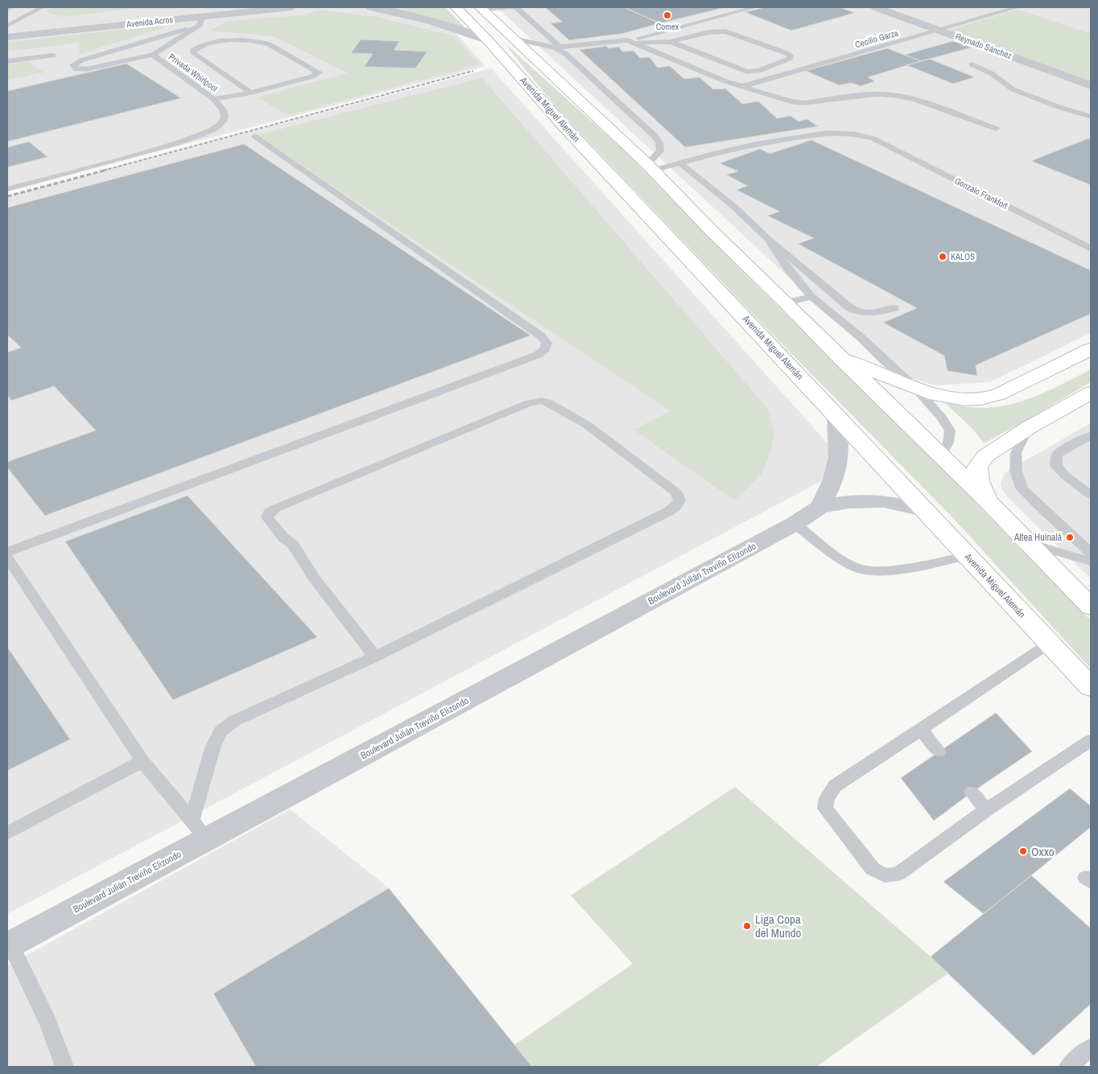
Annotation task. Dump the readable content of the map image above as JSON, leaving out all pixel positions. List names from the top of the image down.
{
  "streets": {
    "main road": ["Avenida Miguel Alemán"],
    "street": ["Avenida Acros", "Reynado Sánchez", "Boulevard Julián Treviño Elizondo"],
    "lane": ["Cecilio Garza", "Privada Whirlpool", "Gonzalo Frankfort"]
  },
  "crossings": [
    ["Avenida Acros", "Privada Whirlpool"],
    ["Cecilio Garza", "Reynado Sánchez"],
    ["Avenida Miguel Alemán", "Boulevard Julián Treviño Elizondo"]
  ],
  "places": [
    "Comex",
    "KALOS",
    "Altea Huinalá",
    "Oxxo",
    "Liga Copa del Mundo"
  ]
}
